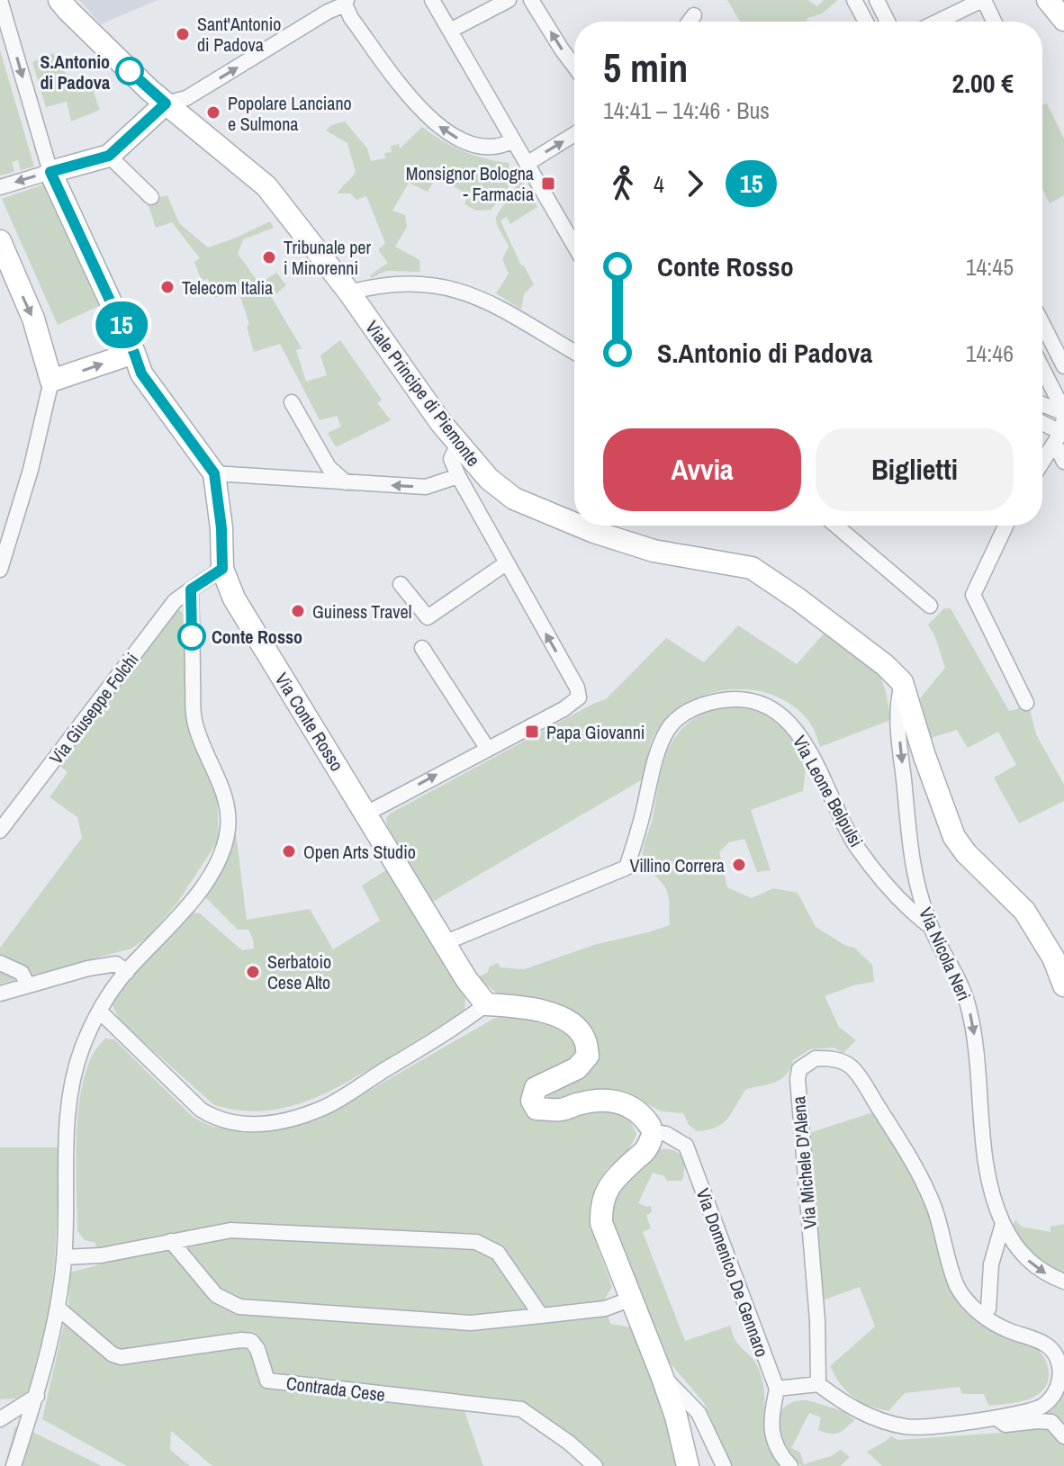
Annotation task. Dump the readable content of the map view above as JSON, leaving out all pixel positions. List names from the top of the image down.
{
  "streets": {
    "street": [
      "Viale Principe di Piemonte",
      "Via Giuseppe Folchi",
      "Via Conte Rosso",
      "Via Leone Belpulsi",
      "Via Nicola Neri",
      "Via Michele D'Alena",
      "Via Domenico De Gennaro",
      "Contrada Cese"
    ]
  },
  "crossings": [
    ["Viale Principe di Piemonte", "Via Nicola Neri"],
    ["Via Giuseppe Folchi", "Via Conte Rosso"],
    ["Via Conte Rosso", "Via Leone Belpulsi"],
    ["Via Leone Belpulsi", "Via Nicola Neri"]
  ],
  "places": {
    "other": [
      "Sant'Antonio di Padova",
      "S.Antonio di Padova",
      "Popolare Lanciano e Sulmona",
      "Tribunale per i Minorenni",
      "Telecom Italia",
      "Guiness Travel",
      "Conte Rosso",
      "Open Arts Studio",
      "Villino Correra",
      "Serbatoio Cese Alto"
    ],
    "transit": ["Monsignor Bologna - Farmacia", "Papa Giovanni"]
  },
  "lines": ["bus line 15"],
  "page": {
    "on_map": "15",
    "heading": ["5 min", "14:41 – 14:46 · Bus", "2.00 €"],
    "legs": ["4", "15"],
    "list": [
      {
        "name": "Conte Rosso",
        "value": "14:45"
      },
      {
        "name": "S.Antonio di Padova",
        "value": "14:46"
      }
    ],
    "buttons": ["Avvia", "Biglietti"]
  }
}
